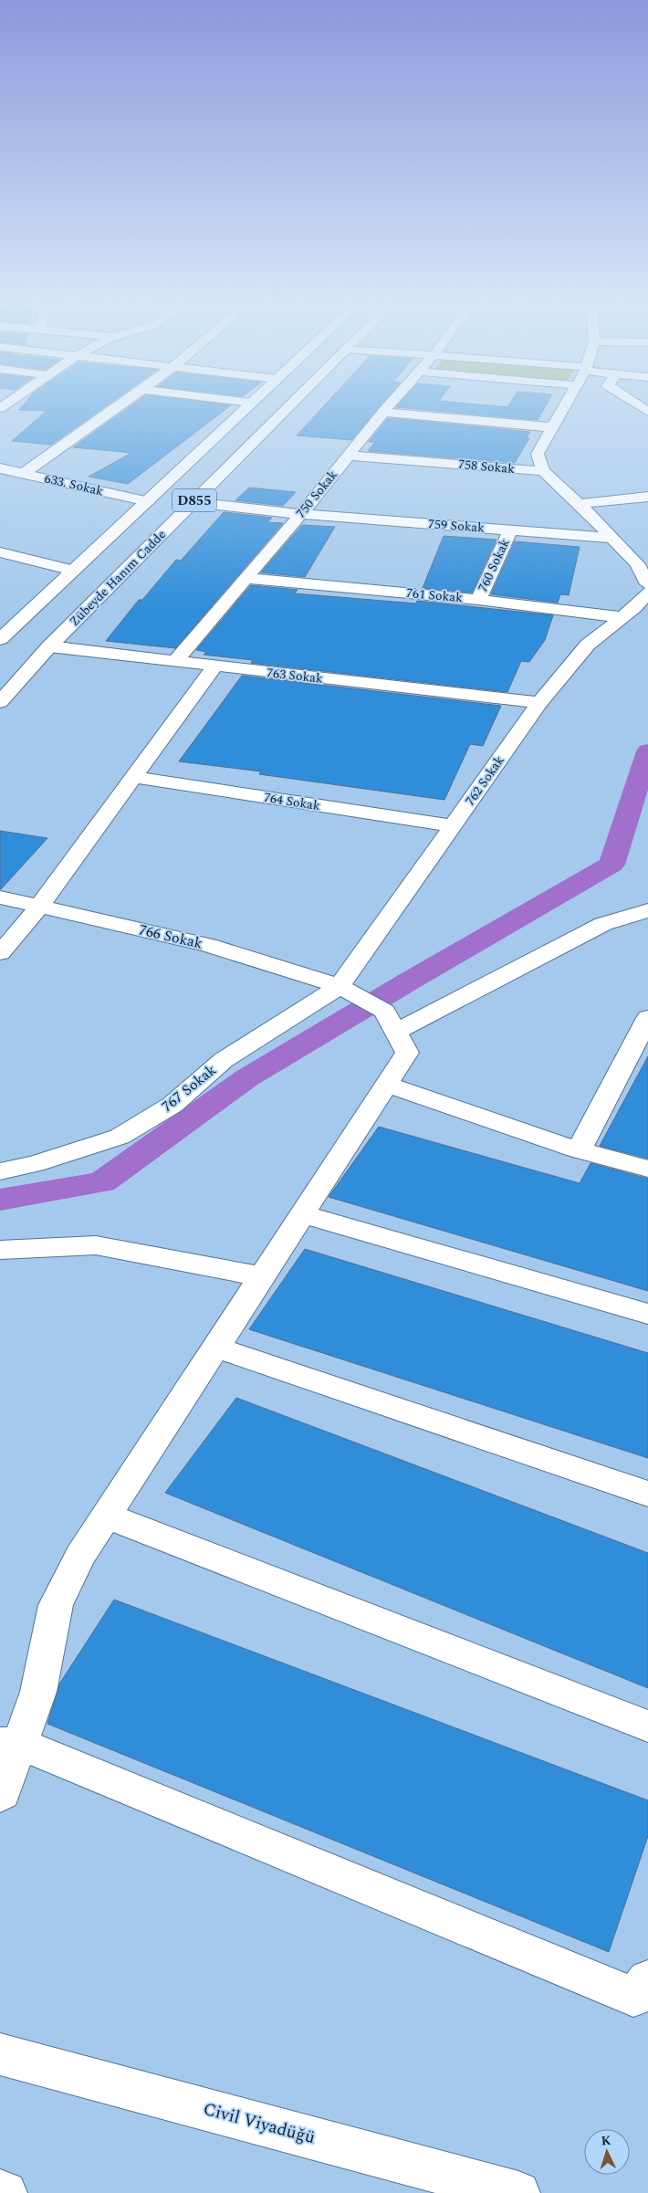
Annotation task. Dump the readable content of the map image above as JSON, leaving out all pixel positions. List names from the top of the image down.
{
  "streets": {
    "main road": [
      "758 Sokak",
      "633. Sokak",
      "750 Sokak",
      "D855",
      "759 Sokak",
      "760 Sokak",
      "Zübeyde Hanım Cadde",
      "761 Sokak",
      "763 Sokak",
      "762 Sokak",
      "764 Sokak",
      "766 Sokak",
      "767 Sokak",
      "Civil Viyadüğü"
    ]
  },
  "crossings": [
    ["758 Sokak", "750 Sokak"],
    ["633. Sokak", "D855"],
    ["750 Sokak", "759 Sokak"],
    ["750 Sokak", "761 Sokak"],
    ["750 Sokak", "763 Sokak"],
    ["759 Sokak", "760 Sokak"],
    ["759 Sokak", "Zübeyde Hanım Cadde"],
    ["760 Sokak", "761 Sokak"],
    ["Zübeyde Hanım Cadde", "763 Sokak"],
    ["761 Sokak", "762 Sokak"],
    ["763 Sokak", "762 Sokak"],
    ["762 Sokak", "764 Sokak"],
    ["762 Sokak", "766 Sokak"],
    ["762 Sokak", "767 Sokak"],
    ["766 Sokak", "767 Sokak"]
  ],
  "north": "top"
}
